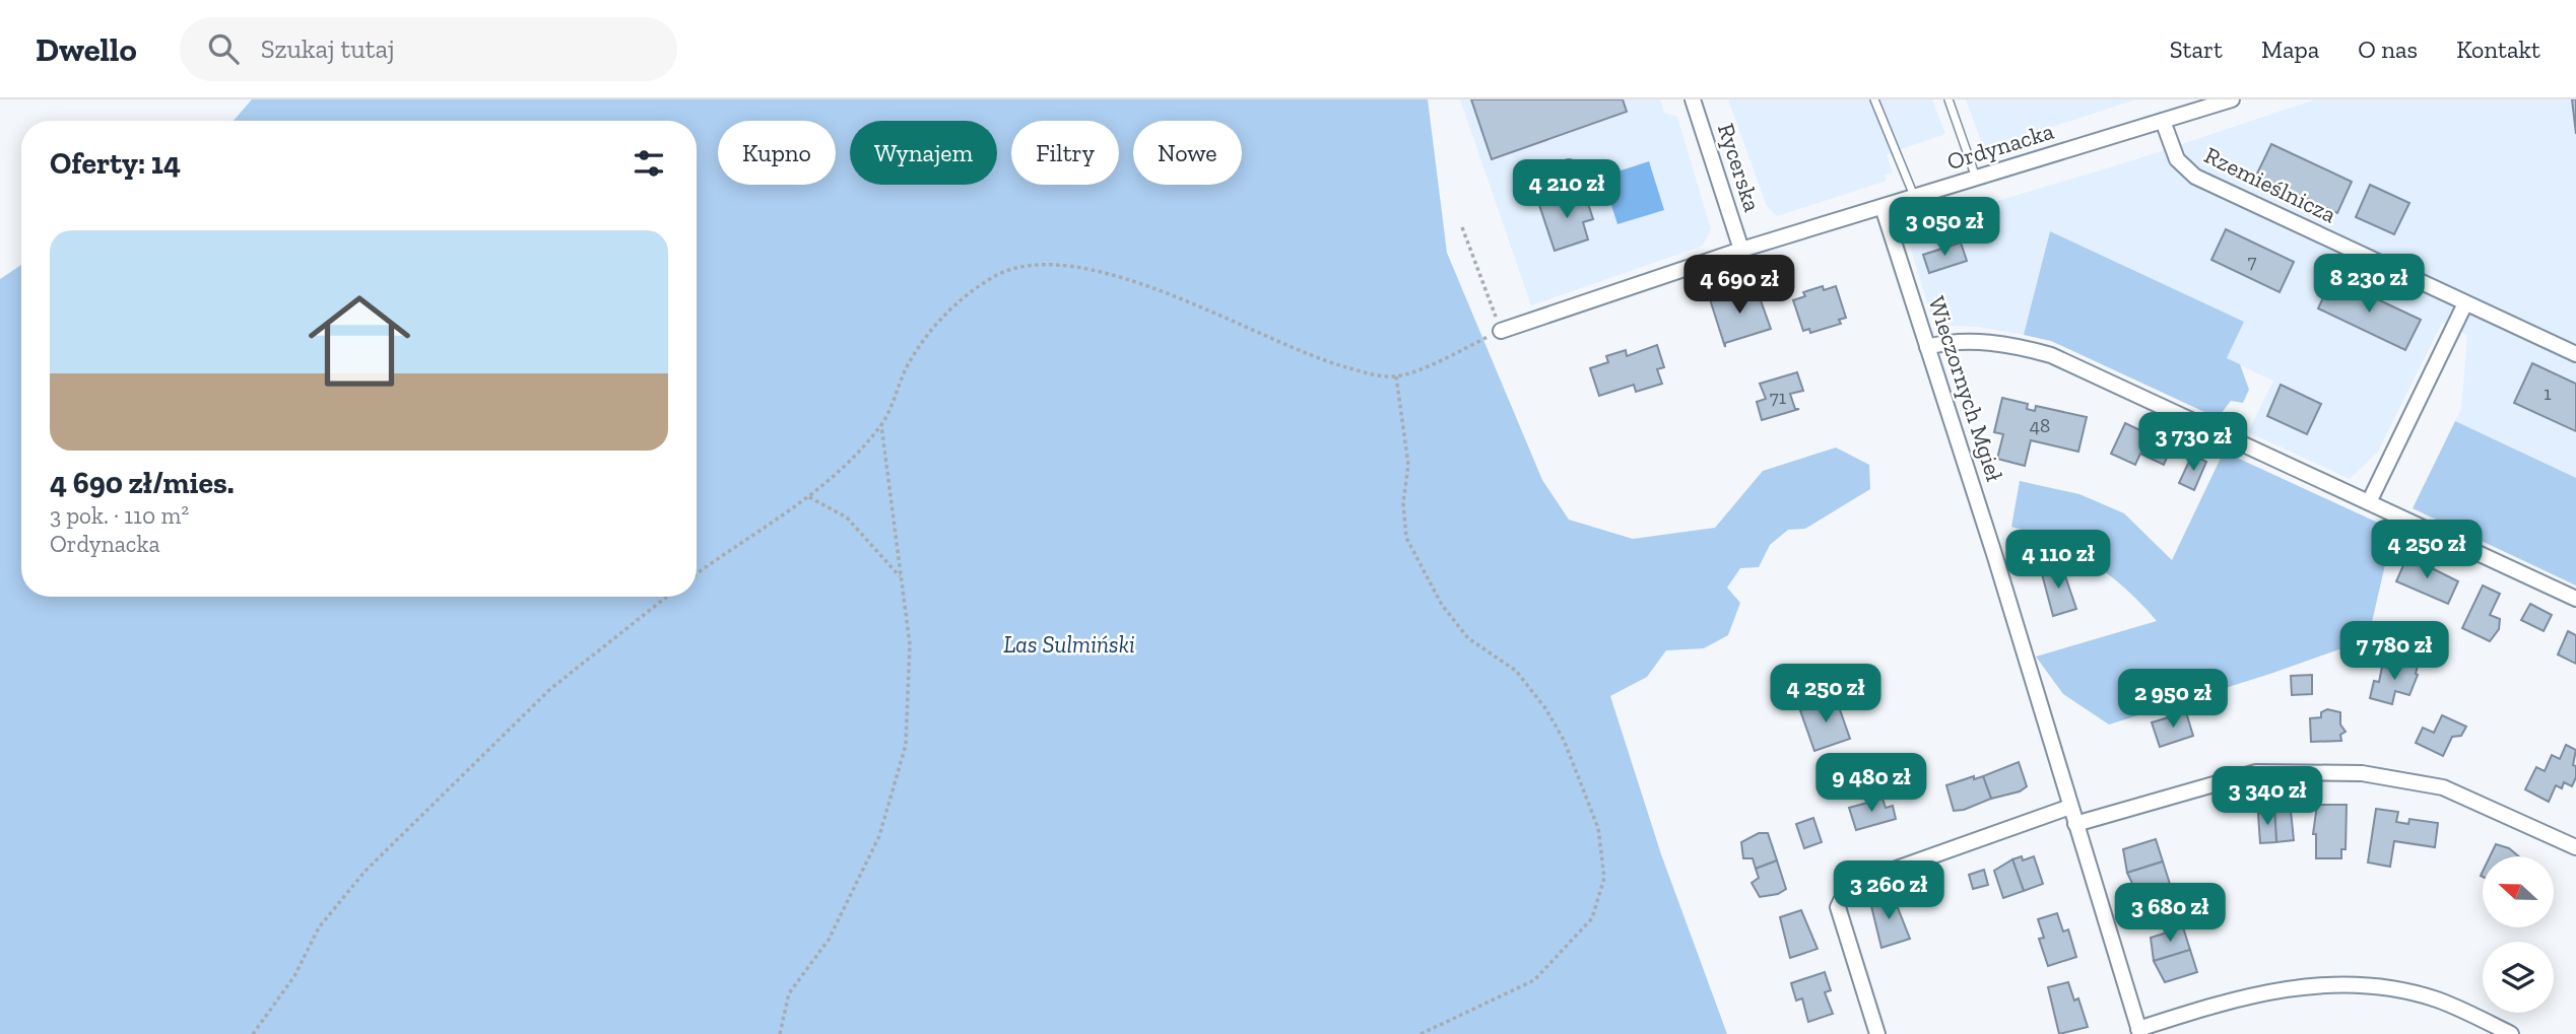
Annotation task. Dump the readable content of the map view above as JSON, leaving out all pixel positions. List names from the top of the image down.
{
  "streets": {
    "street": [
      "Ordynacka",
      "Rycerska",
      "Rzemieślnicza",
      "Wieczornych Mgieł"
    ]
  },
  "crossings": [
    ["Ordynacka", "Rycerska"],
    ["Ordynacka", "Rzemieślnicza"],
    ["Ordynacka", "Wieczornych Mgieł"]
  ],
  "parks": ["Las Sulmiński"],
  "house_numbers": [
    "7",
    "1",
    "71",
    "48"
  ],
  "north": "left",
  "page": {
    "header": "Dwello",
    "search": "Szukaj tutaj",
    "nav": [
      "Start",
      "Mapa",
      "O nas",
      "Kontakt"
    ],
    "chip": [
      "Kupno",
      "Wynajem",
      "Filtry",
      "Nowe"
    ],
    "heading": "Oferty: 14",
    "price": [
      "4 210 zł",
      "3 050 zł",
      "8 230 zł",
      "4 690 zł",
      "3 730 zł",
      "4 250 zł",
      "4 110 zł",
      "7 780 zł",
      "4 250 zł",
      "2 950 zł",
      "9 480 zł",
      "3 340 zł",
      "3 260 zł",
      "3 680 zł"
    ],
    "list": [
      {
        "name": "4 690 zł/mies.",
        "note": "3 pok. · 110 m² · Ordynacka"
      }
    ]
  }
}
